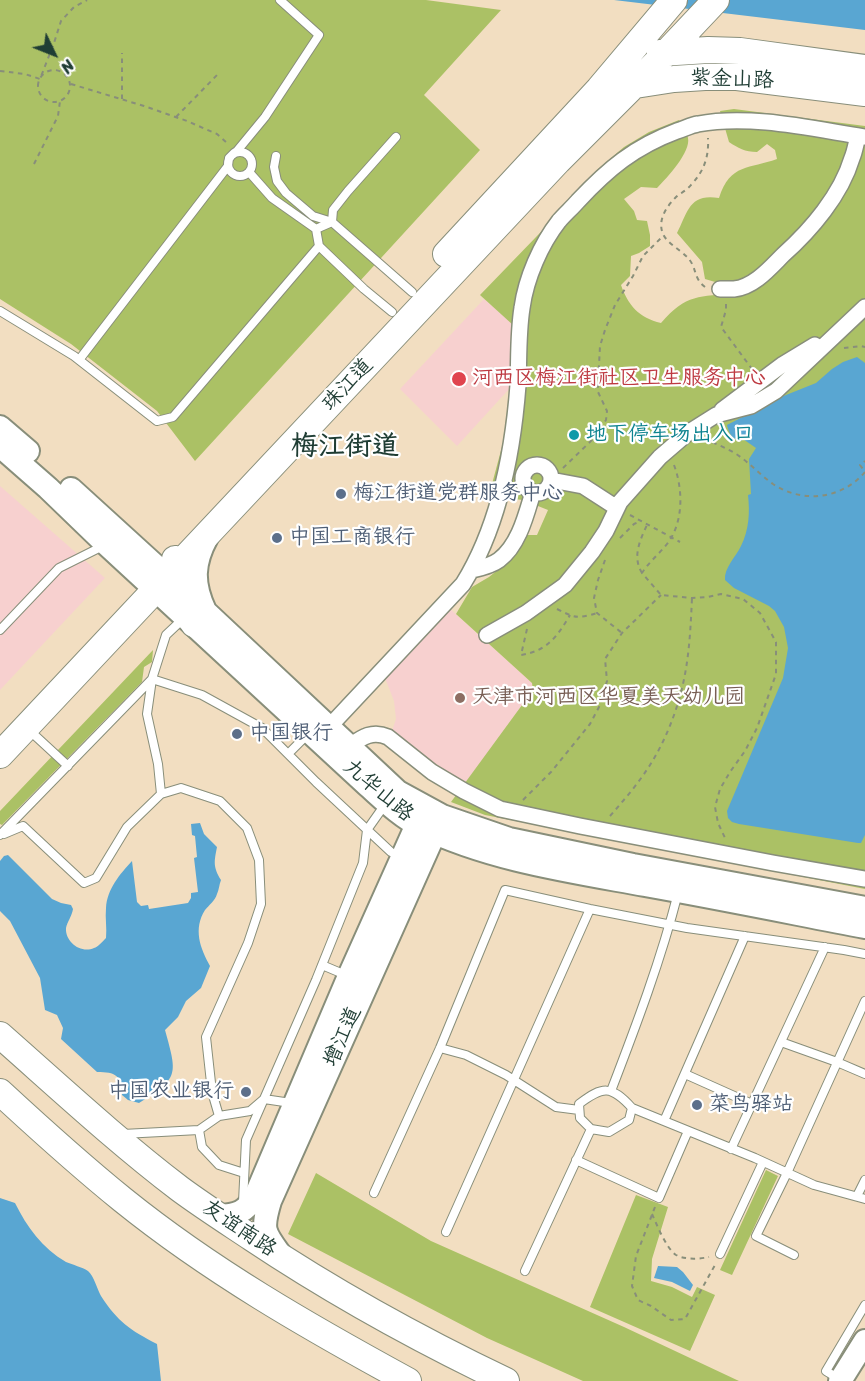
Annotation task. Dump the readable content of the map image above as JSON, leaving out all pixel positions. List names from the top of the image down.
{
  "streets": {
    "main road": ["紫金山路", "珠江道", "友谊南路"],
    "street": ["九华山路", "增江道"]
  },
  "crossings": [
    ["紫金山路", "珠江道"],
    ["九华山路", "增江道"],
    ["增江道", "友谊南路"]
  ],
  "districts": ["梅江街道"],
  "places": [
    "河西区梅江街社区卫生服务中心",
    "地下停车场出入口",
    "梅江街道党群服务中心",
    "中国工商银行",
    "天津市河西区华夏美天幼儿园",
    "中国银行",
    "中国农业银行",
    "菜鸟驿站"
  ],
  "north": "bottom right"
}
